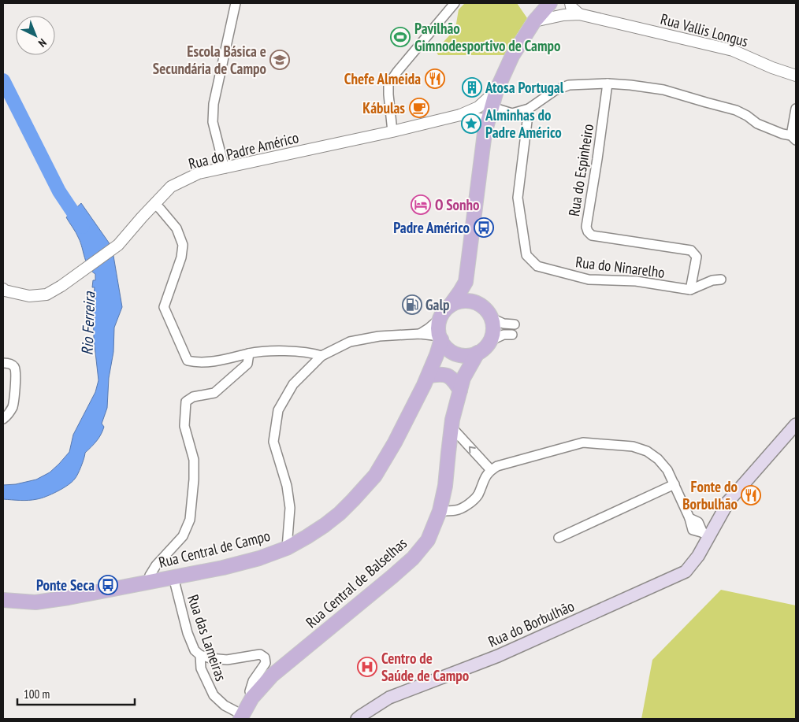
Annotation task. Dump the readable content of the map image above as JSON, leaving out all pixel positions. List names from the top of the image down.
{
  "streets": {
    "main road": ["Rua Central de Campo", "Rua Central de Balselhas", "Rua do Borbulhão"],
    "street": [
      "Rua Vallis Longus",
      "Rua do Padre Américo",
      "Rua do Espinheiro",
      "Rua do Ninarelho",
      "Rua das Lameiras"
    ]
  },
  "crossings": [
    ["Rua do Espinheiro", "Rua do Ninarelho"],
    ["Rua Central de Campo", "Rua Central de Balselhas"],
    ["Rua Central de Campo", "Rua das Lameiras"],
    ["Rua Central de Balselhas", "Rua das Lameiras"]
  ],
  "water": ["Rio Ferreira"],
  "places": {
    "sports": ["Pavilhão Gimnodesportivo de Campo"],
    "school or university": ["Escola Básica e Secundária de Campo"],
    "restaurant": ["Chefe Almeida", "Fonte do Borbulhão"],
    "building": ["Atosa Portugal"],
    "cafe": ["Kábulas"],
    "place": ["Alminhas do Padre Américo"],
    "hotel": ["O Sonho"],
    "bus stop": ["Padre Américo", "Ponte Seca"],
    "fuel station": ["Galp"],
    "hospital": ["Centro de Saúde de Campo"]
  },
  "scale_bar": "100 m",
  "north": "bottom right"
}
